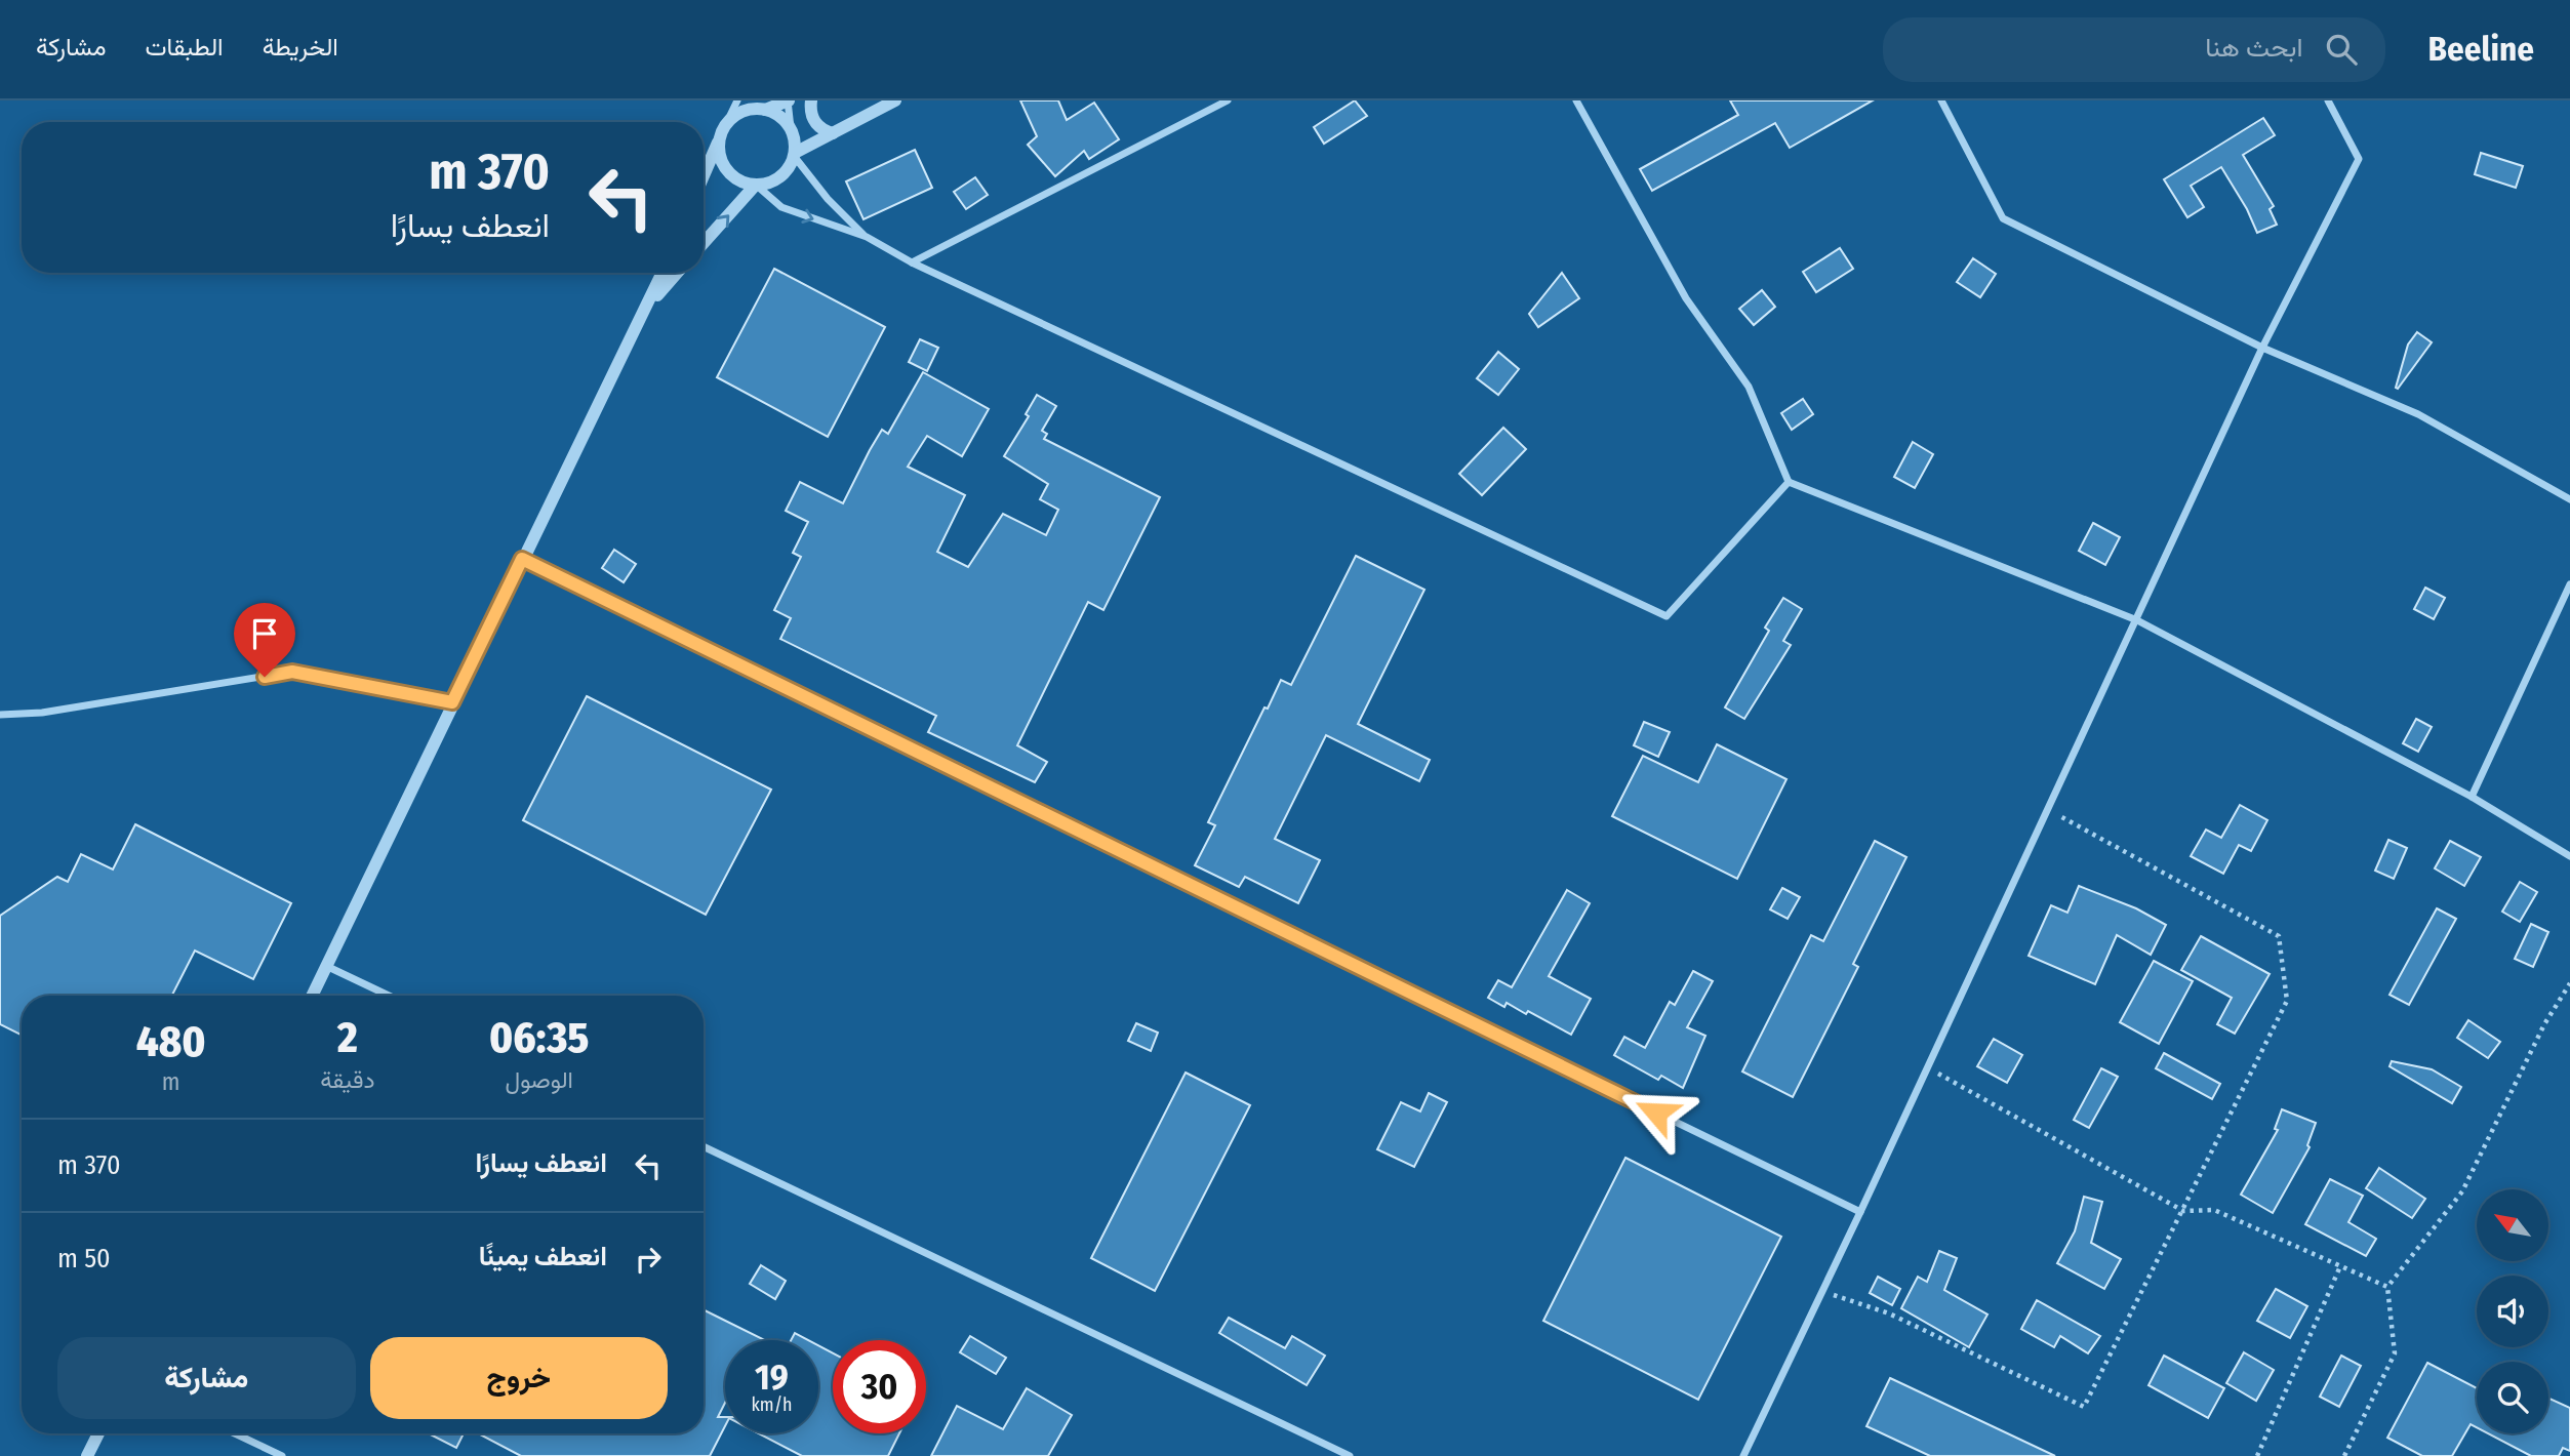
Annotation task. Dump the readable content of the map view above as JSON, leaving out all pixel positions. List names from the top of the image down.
{
  "north": "top left",
  "page": {
    "header": "Beeline",
    "search": "ابحث هنا",
    "nav": ["الخريطة", "الطبقات", "مشاركة"],
    "turn": ["370 m", "انعطف يسارًا"],
    "eta": [
      "06:35",
      "الوصول",
      "2",
      "دقيقة",
      "480",
      "m"
    ],
    "list": [
      {
        "name": "انعطف يسارًا",
        "value": "370 m"
      },
      {
        "name": "انعطف يمينًا",
        "value": "50 m"
      }
    ],
    "buttons": ["خروج", "مشاركة"],
    "speed": "19 km/h",
    "limit": "30"
  }
}
